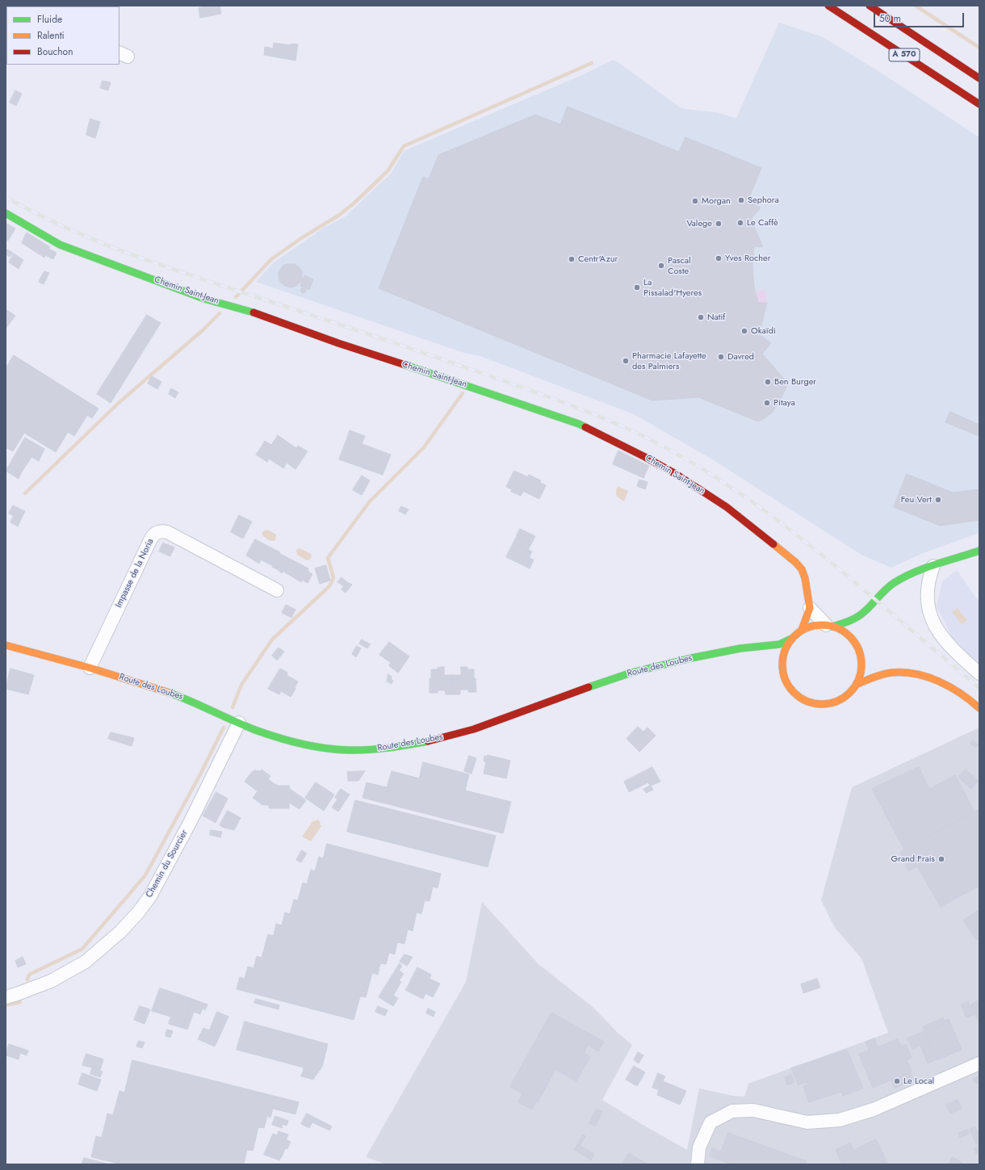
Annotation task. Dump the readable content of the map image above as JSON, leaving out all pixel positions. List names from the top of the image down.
{
  "streets": {
    "main road": ["A 570", "Chemin Saint-Jean", "Route des Loubes"],
    "street": ["Impasse de la Noria", "Chemin du Sourcier"]
  },
  "crossings": [
    ["Chemin Saint-Jean", "Route des Loubes"],
    ["Impasse de la Noria", "Route des Loubes"],
    ["Route des Loubes", "Chemin du Sourcier"]
  ],
  "places": [
    "Sephora",
    "Morgan",
    "Le Caffè",
    "Valege",
    "Yves Rocher",
    "Centr'Azur",
    "Pascal Coste",
    "La Pissalad'Hyeres",
    "Natif",
    "Okaïdi",
    "Davred",
    "Pharmacie Lafayette des Palmiers",
    "Ben Burger",
    "Pitaya",
    "Feu Vert",
    "Grand Frais",
    "Le Local"
  ],
  "legend": ["Fluide", "Ralenti", "Bouchon"],
  "scale_bar": "50 m"
}
